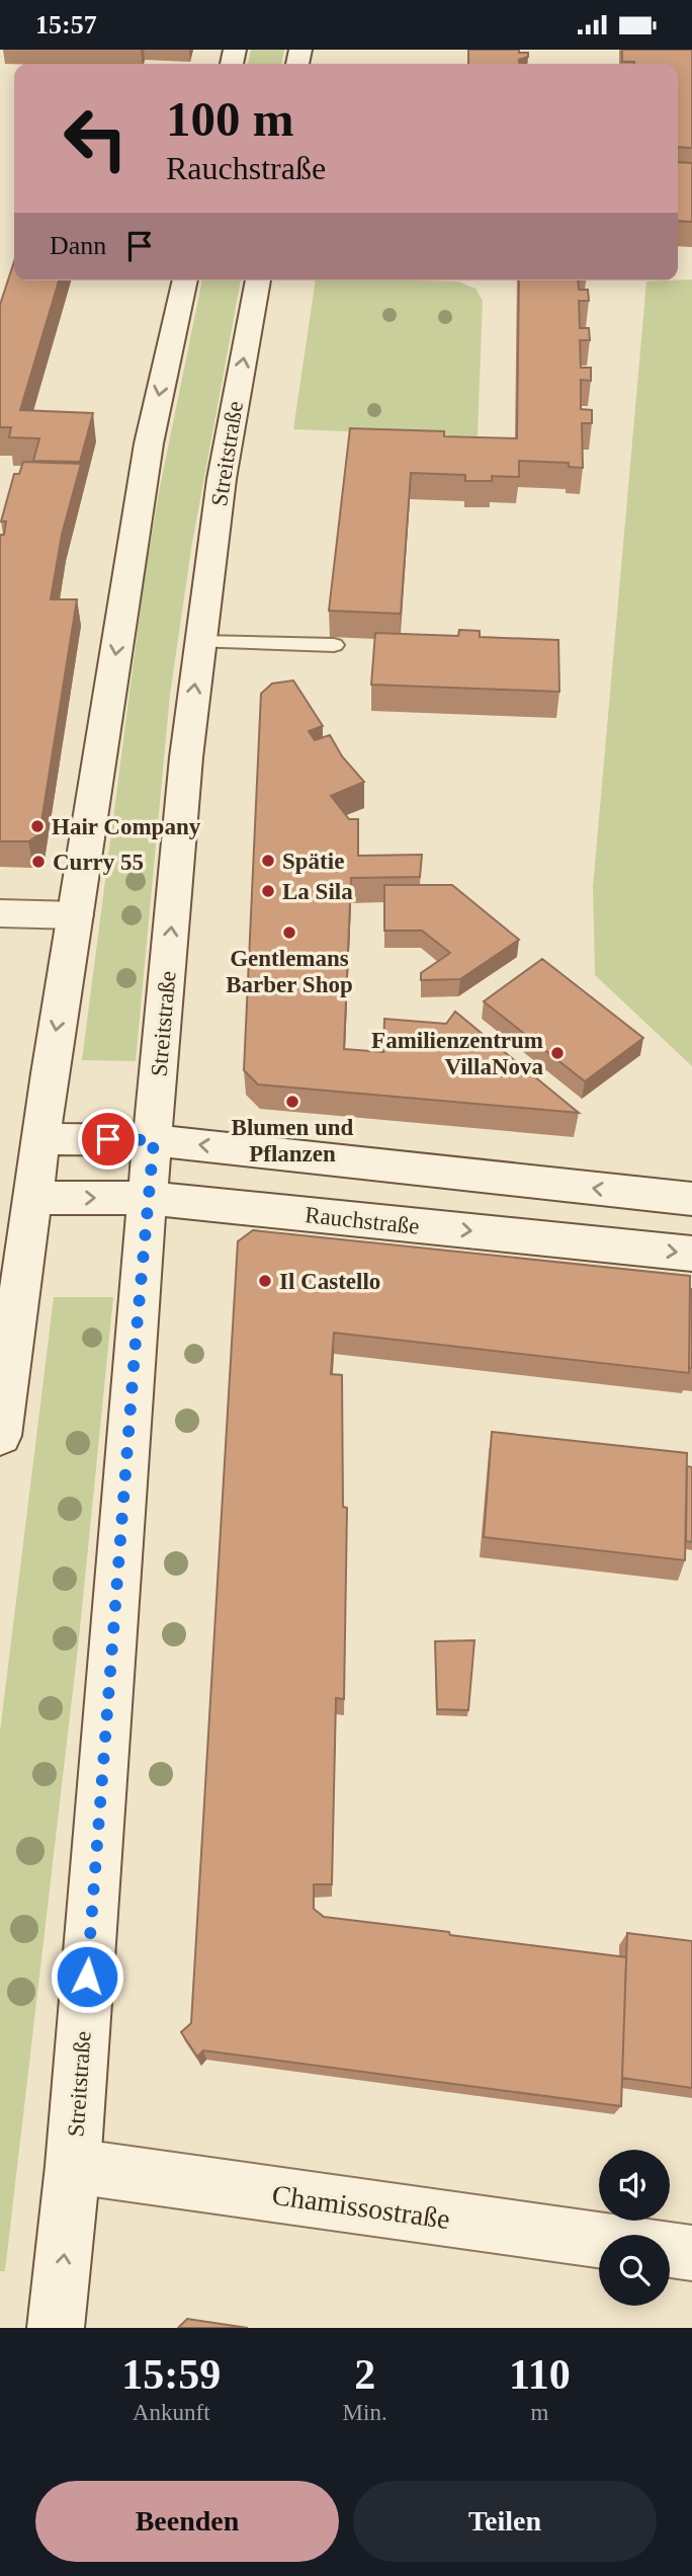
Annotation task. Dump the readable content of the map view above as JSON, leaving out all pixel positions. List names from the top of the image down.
{
  "streets": {
    "main road": ["Streitstraße", "Rauchstraße", "Chamissostraße"]
  },
  "crossings": [
    ["Streitstraße", "Rauchstraße"],
    ["Streitstraße", "Chamissostraße"]
  ],
  "places": [
    "Hair Company",
    "Spätie",
    "Curry 55",
    "La Sila",
    "Gentlemans Barber Shop",
    "Familienzentrum VillaNova",
    "Blumen und Pflanzen",
    "Il Castello"
  ],
  "page": {
    "status": "15:57",
    "turn": ["100 m", "Rauchstraße"],
    "then": "Dann",
    "eta": [
      "15:59",
      "Ankunft",
      "2",
      "Min.",
      "110",
      "m"
    ],
    "buttons": ["Beenden", "Teilen"]
  }
}
